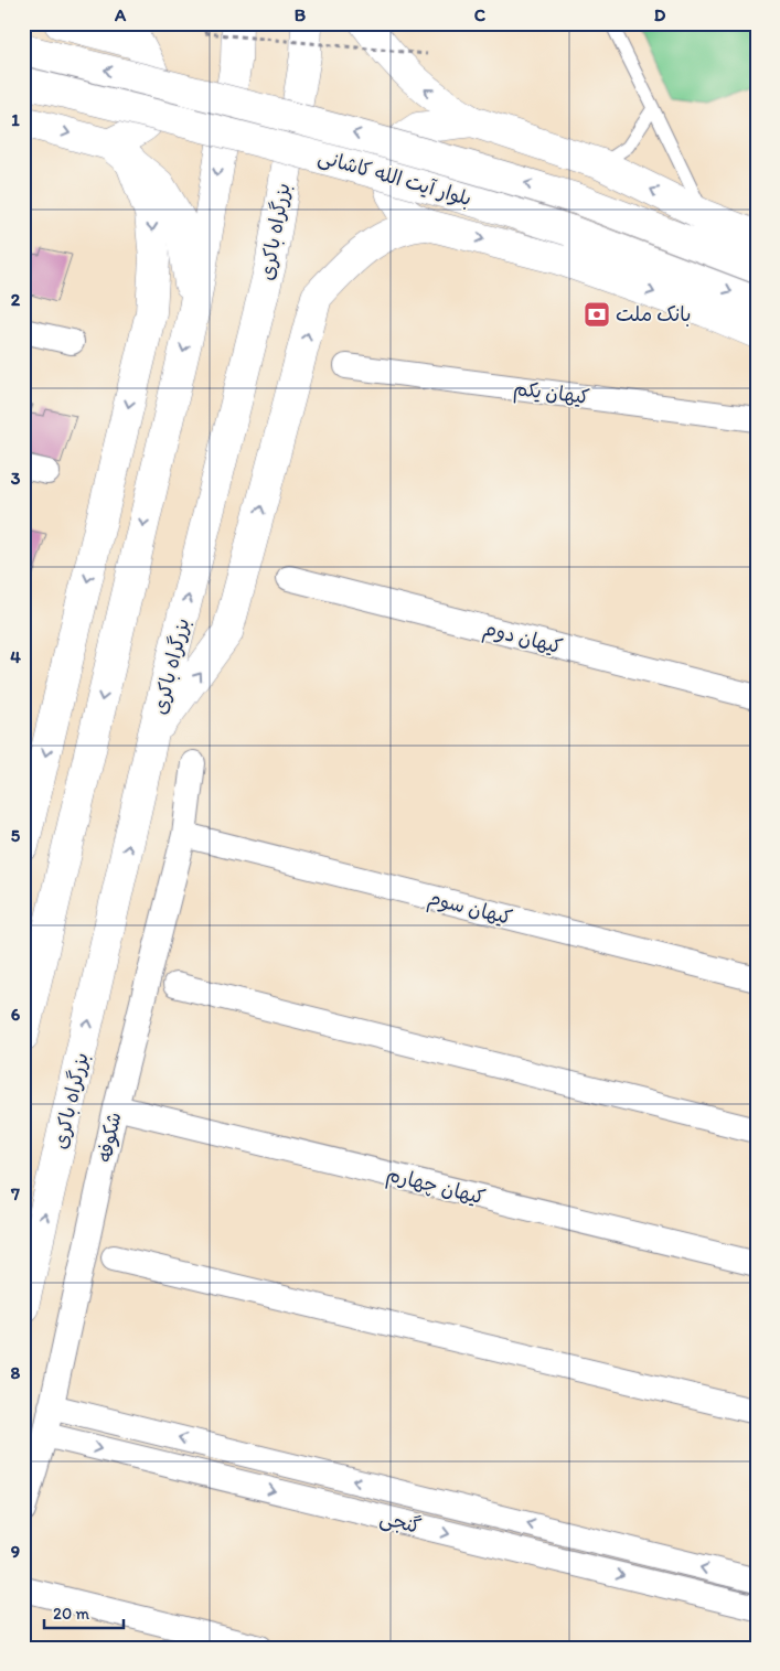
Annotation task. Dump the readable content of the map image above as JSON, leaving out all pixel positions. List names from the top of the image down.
{
  "streets": {
    "main road": ["بلوار آیت الله کاشانی", "بزرگراه باکری"],
    "street": [
      "کیهان یکم",
      "کیهان دوم",
      "کیهان سوم",
      "شکوفه",
      "کیهان چهارم",
      "گنجی"
    ]
  },
  "crossings": [
    ["کیهان سوم", "شکوفه"],
    ["شکوفه", "کیهان چهارم"],
    ["شکوفه", "گنجی"]
  ],
  "places": {
    "bank": ["بانک ملت"]
  },
  "scale_bar": "20 m",
  "grid": {
    "columns": [
      "A",
      "B",
      "C",
      "D"
    ],
    "rows": [
      "1",
      "2",
      "3",
      "4",
      "5",
      "6",
      "7",
      "8",
      "9"
    ]
  }
}
